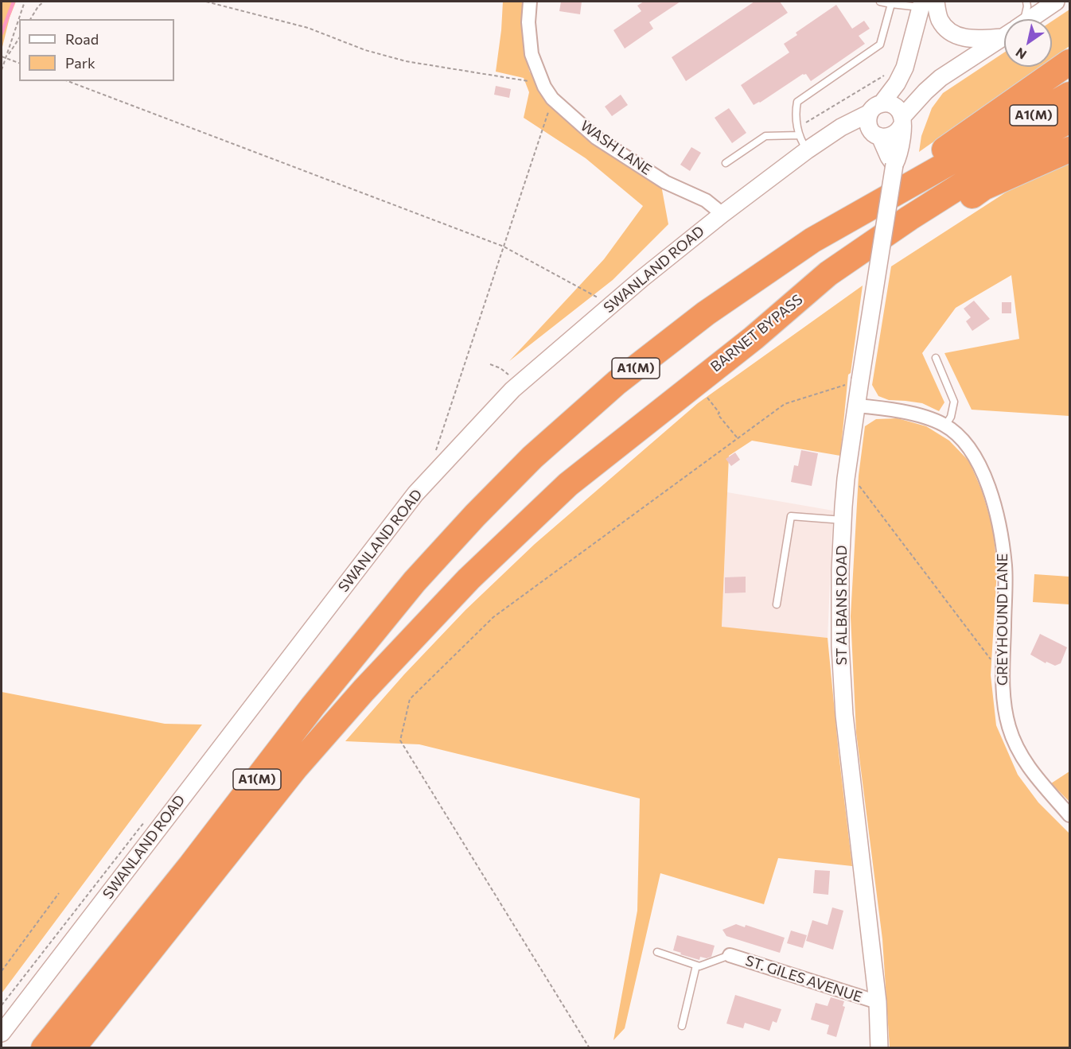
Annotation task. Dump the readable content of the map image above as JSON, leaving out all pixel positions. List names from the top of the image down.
{
  "streets": {
    "highway": ["A1(M)", "BARNET BYPASS"],
    "street": [
      "WASH LANE",
      "SWANLAND ROAD",
      "ST ALBANS ROAD",
      "GREYHOUND LANE",
      "ST. GILES AVENUE"
    ]
  },
  "crossings": [
    ["A1(M)", "BARNET BYPASS"],
    ["WASH LANE", "SWANLAND ROAD"],
    ["ST ALBANS ROAD", "GREYHOUND LANE"],
    ["ST ALBANS ROAD", "ST. GILES AVENUE"]
  ],
  "legend": ["Road", "Park"],
  "north": "bottom left"
}
